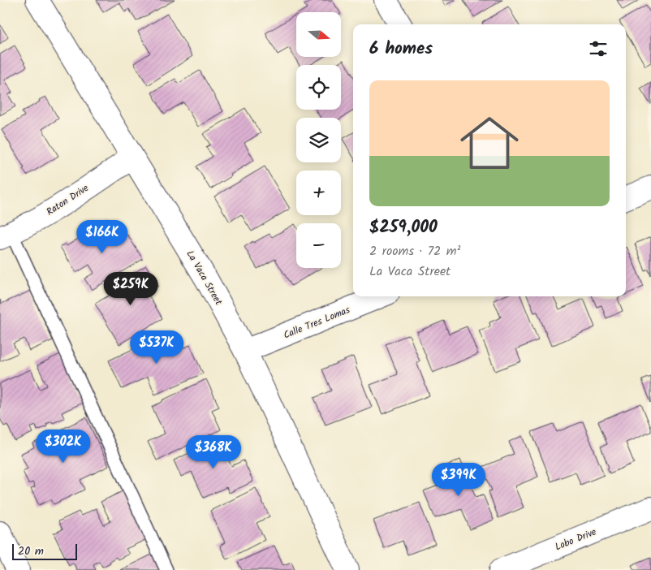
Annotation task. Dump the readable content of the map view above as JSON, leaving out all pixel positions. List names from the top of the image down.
{
  "streets": {
    "street": [
      "Raton Drive",
      "La Vaca Street",
      "Calle Tres Lomas",
      "Lobo Drive"
    ]
  },
  "crossings": [
    ["Raton Drive", "La Vaca Street"],
    ["La Vaca Street", "Calle Tres Lomas"]
  ],
  "scale_bar": "20 m",
  "north": "right",
  "page": {
    "map_buttons": ["+", "−"],
    "heading": "6 homes",
    "list": [
      {
        "name": "$259,000",
        "note": "2 rooms · 72 m² · La Vaca Street"
      }
    ],
    "price": [
      "$166K",
      "$259K",
      "$537K",
      "$302K",
      "$368K",
      "$399K"
    ],
    "scale": "20 m"
  }
}
